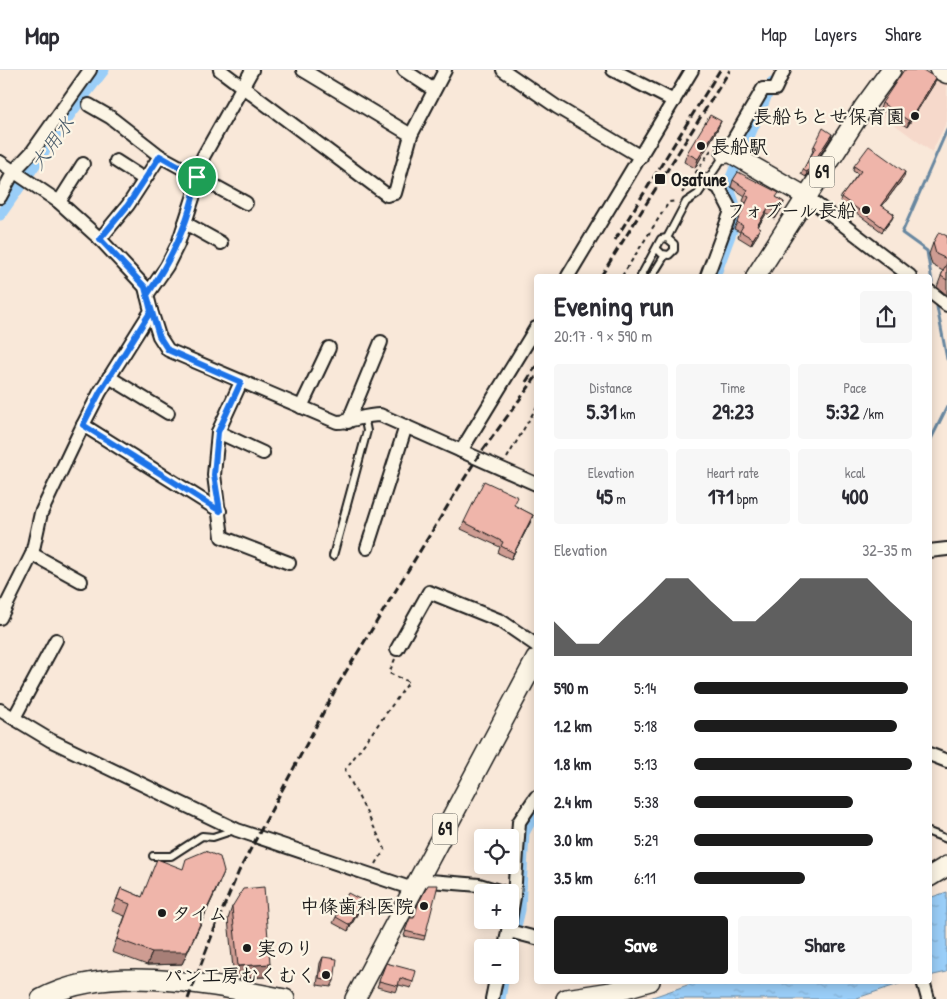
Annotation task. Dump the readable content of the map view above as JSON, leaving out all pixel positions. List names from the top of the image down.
{
  "streets": {
    "main road": ["69"]
  },
  "water": ["大用水"],
  "places": {
    "other": [
      "長船ちとせ保育園",
      "長船駅",
      "フォブール長船",
      "中條歯科医院",
      "タイム",
      "実のり",
      "パン工房むくむく"
    ],
    "transit": ["Osafune"]
  },
  "page": {
    "header": "Map",
    "nav": ["Map", "Layers", "Share"],
    "heading": ["Evening run", "20:17 · 9 × 590 m"],
    "stats": [
      ["Distance", "5.31 km"],
      ["Time", "29:23"],
      ["Pace", "5:32 /km"],
      ["Elevation", "45 m"],
      ["Heart rate", "171 bpm"],
      ["kcal", "400"]
    ],
    "chart": ["Elevation", "32–35 m"],
    "list": [
      {
        "name": "590 m",
        "note": "5:14"
      },
      {
        "name": "1.2 km",
        "note": "5:18"
      },
      {
        "name": "1.8 km",
        "note": "5:13"
      },
      {
        "name": "2.4 km",
        "note": "5:38"
      },
      {
        "name": "3.0 km",
        "note": "5:29"
      },
      {
        "name": "3.5 km",
        "note": "6:11"
      }
    ],
    "map_buttons": ["+", "−"],
    "buttons": ["Save", "Share"]
  }
}
